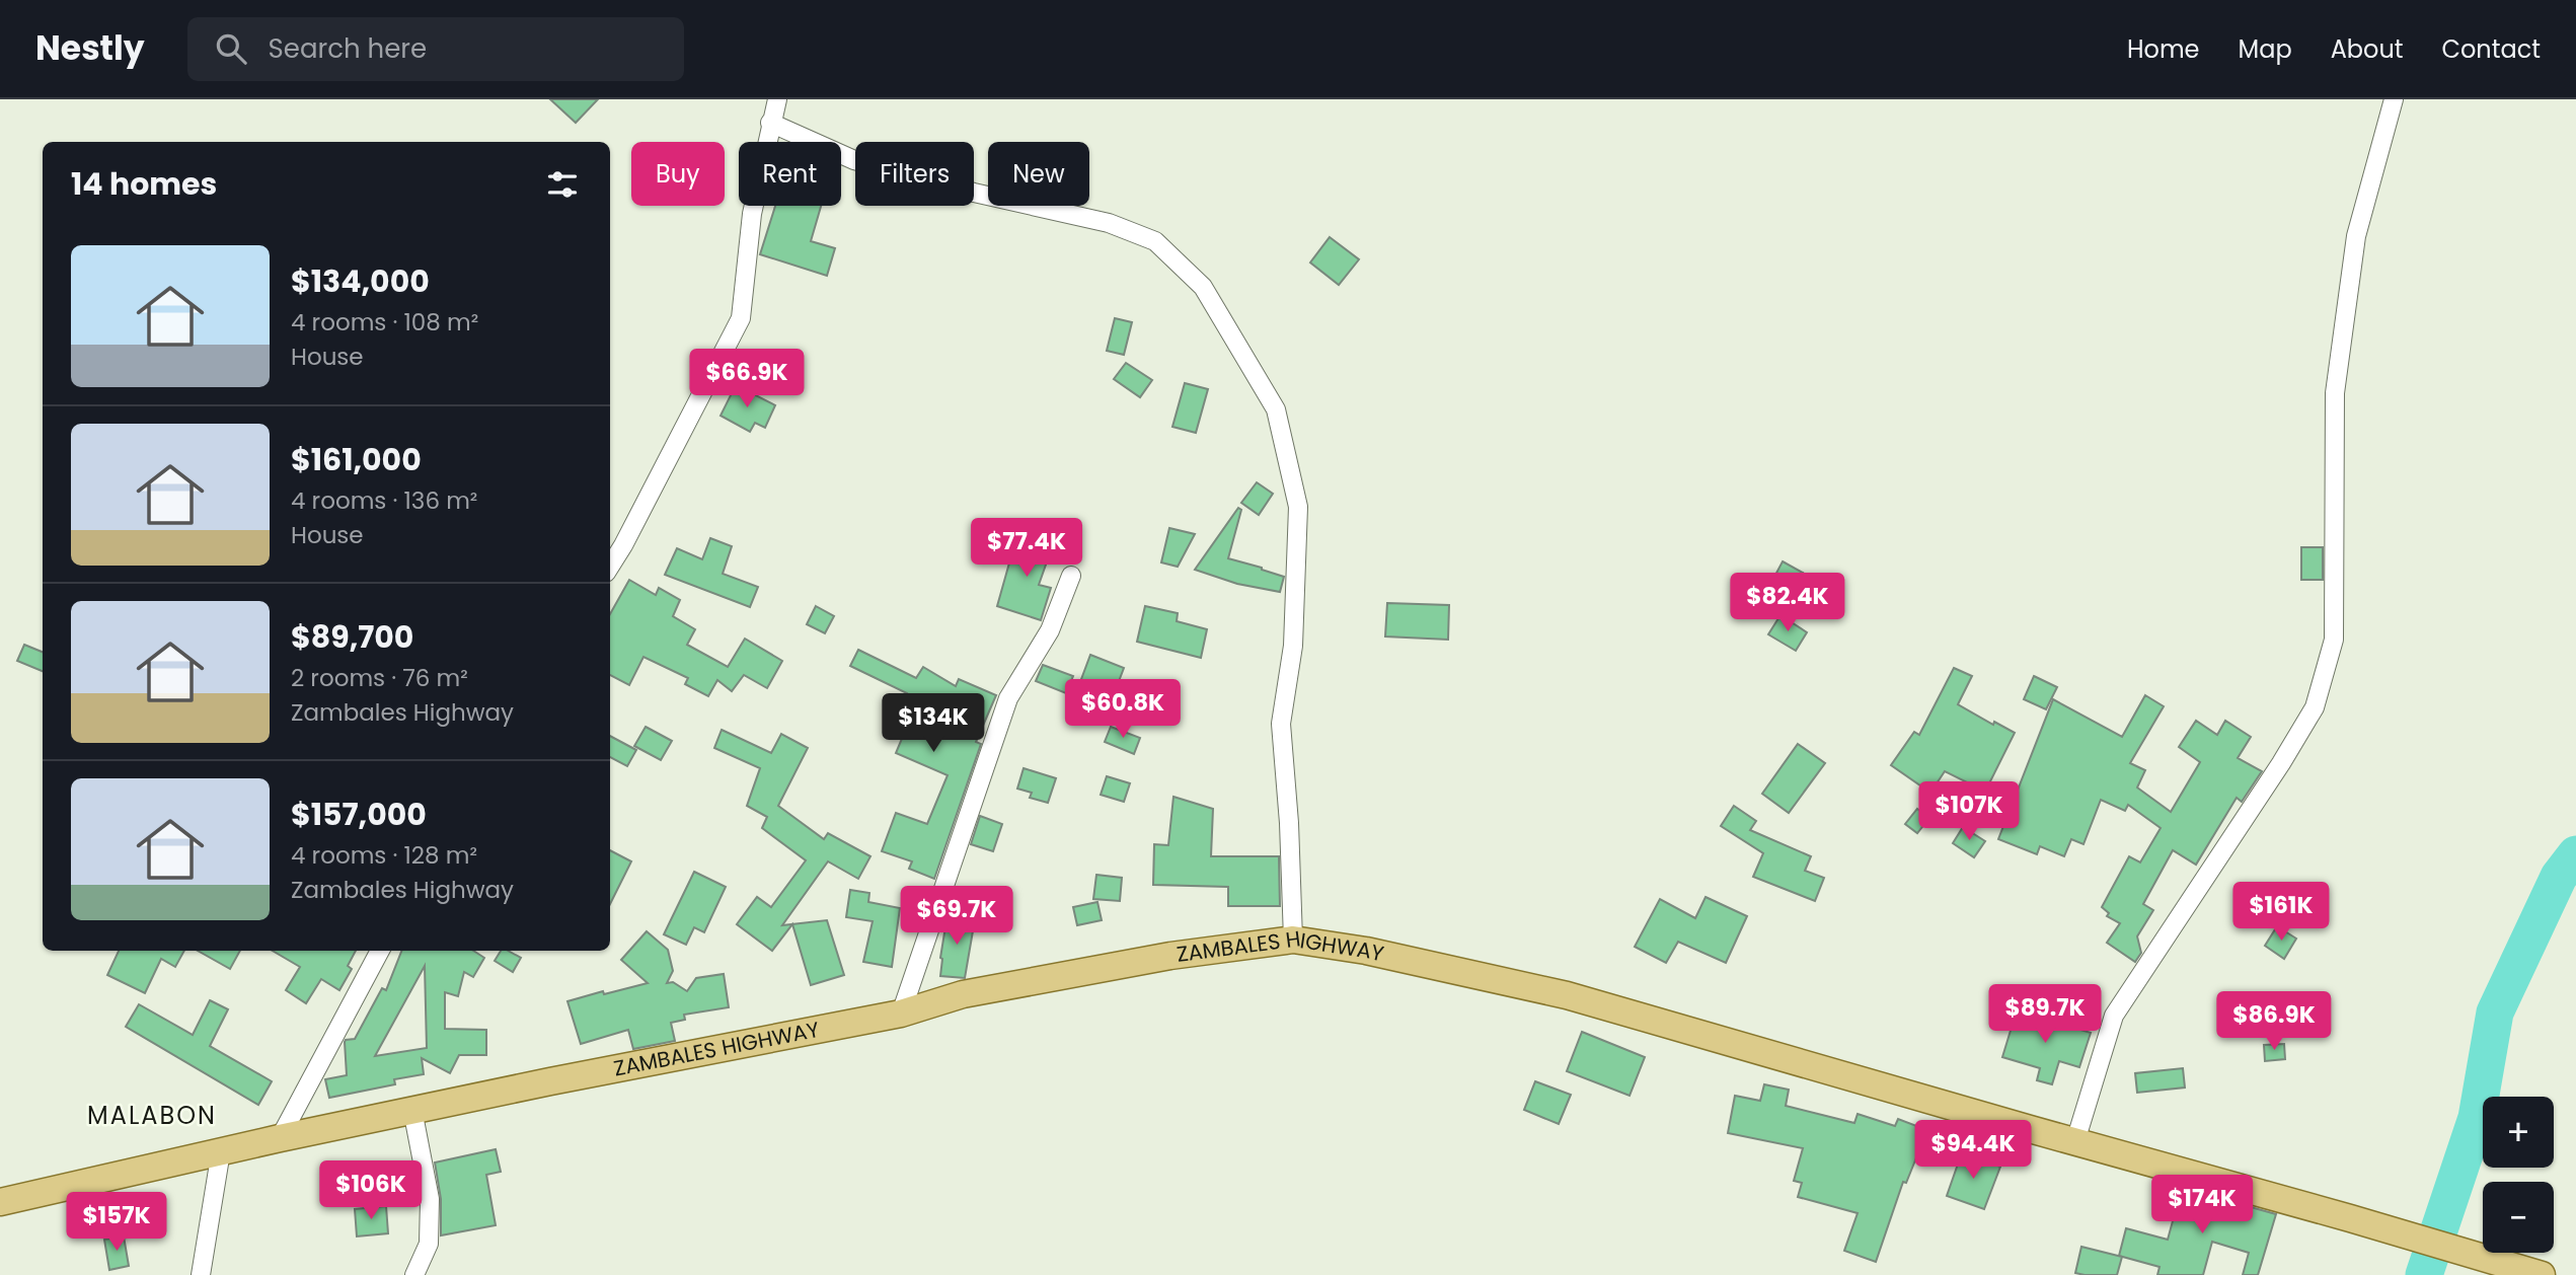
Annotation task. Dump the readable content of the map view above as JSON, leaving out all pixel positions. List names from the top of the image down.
{
  "streets": {
    "main road": ["ZAMBALES HIGHWAY"]
  },
  "districts": ["MALABON"],
  "page": {
    "header": "Nestly",
    "search": "Search here",
    "nav": [
      "Home",
      "Map",
      "About",
      "Contact"
    ],
    "chip": [
      "Buy",
      "Rent",
      "Filters",
      "New"
    ],
    "heading": "14 homes",
    "list": [
      {
        "name": "$134,000",
        "note": "4 rooms · 108 m² · House"
      },
      {
        "name": "$161,000",
        "note": "4 rooms · 136 m² · House"
      },
      {
        "name": "$89,700",
        "note": "2 rooms · 76 m² · Zambales Highway"
      },
      {
        "name": "$157,000",
        "note": "4 rooms · 128 m² · Zambales Highway"
      }
    ],
    "price": [
      "$66.9K",
      "$77.4K",
      "$82.4K",
      "$60.8K",
      "$134K",
      "$107K",
      "$161K",
      "$69.7K",
      "$89.7K",
      "$86.9K",
      "$94.4K",
      "$106K",
      "$174K",
      "$157K"
    ],
    "map_buttons": ["+", "−"]
  }
}
